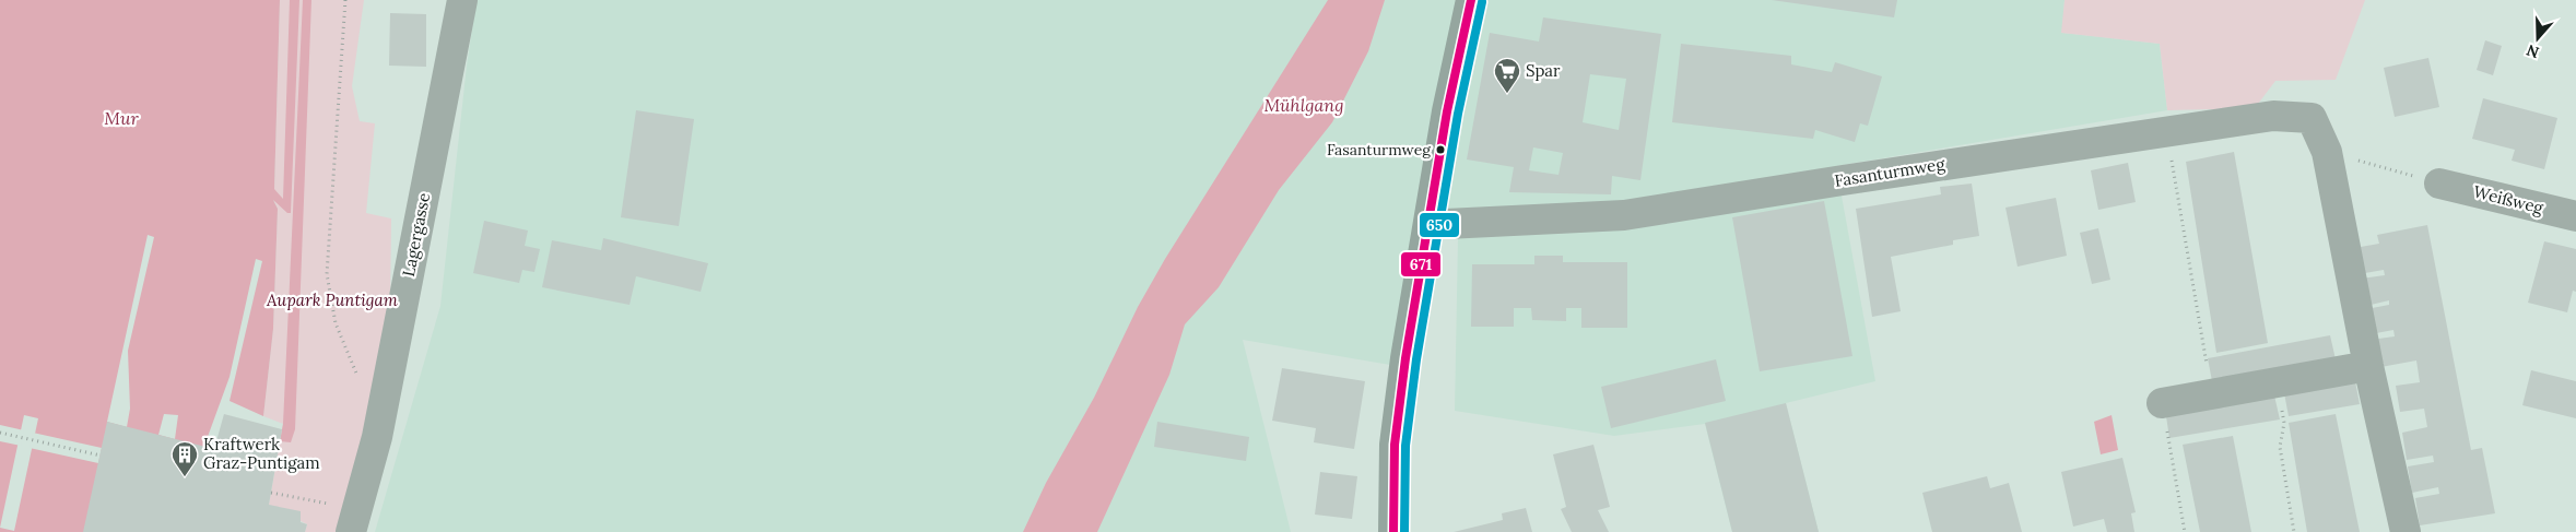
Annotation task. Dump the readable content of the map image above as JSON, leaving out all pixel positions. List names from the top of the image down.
{
  "streets": {
    "street": ["Fasanturmweg", "Weißweg", "Lagergasse"]
  },
  "water": ["Mühlgang", "Mur"],
  "parks": ["Aupark Puntigam"],
  "places": {
    "supermarket": ["Spar"],
    "other": ["Fasanturmweg"],
    "building": ["Kraftwerk Graz-Puntigam"]
  },
  "lines": ["transit line 671", "transit line 650"],
  "north": "bottom"
}
